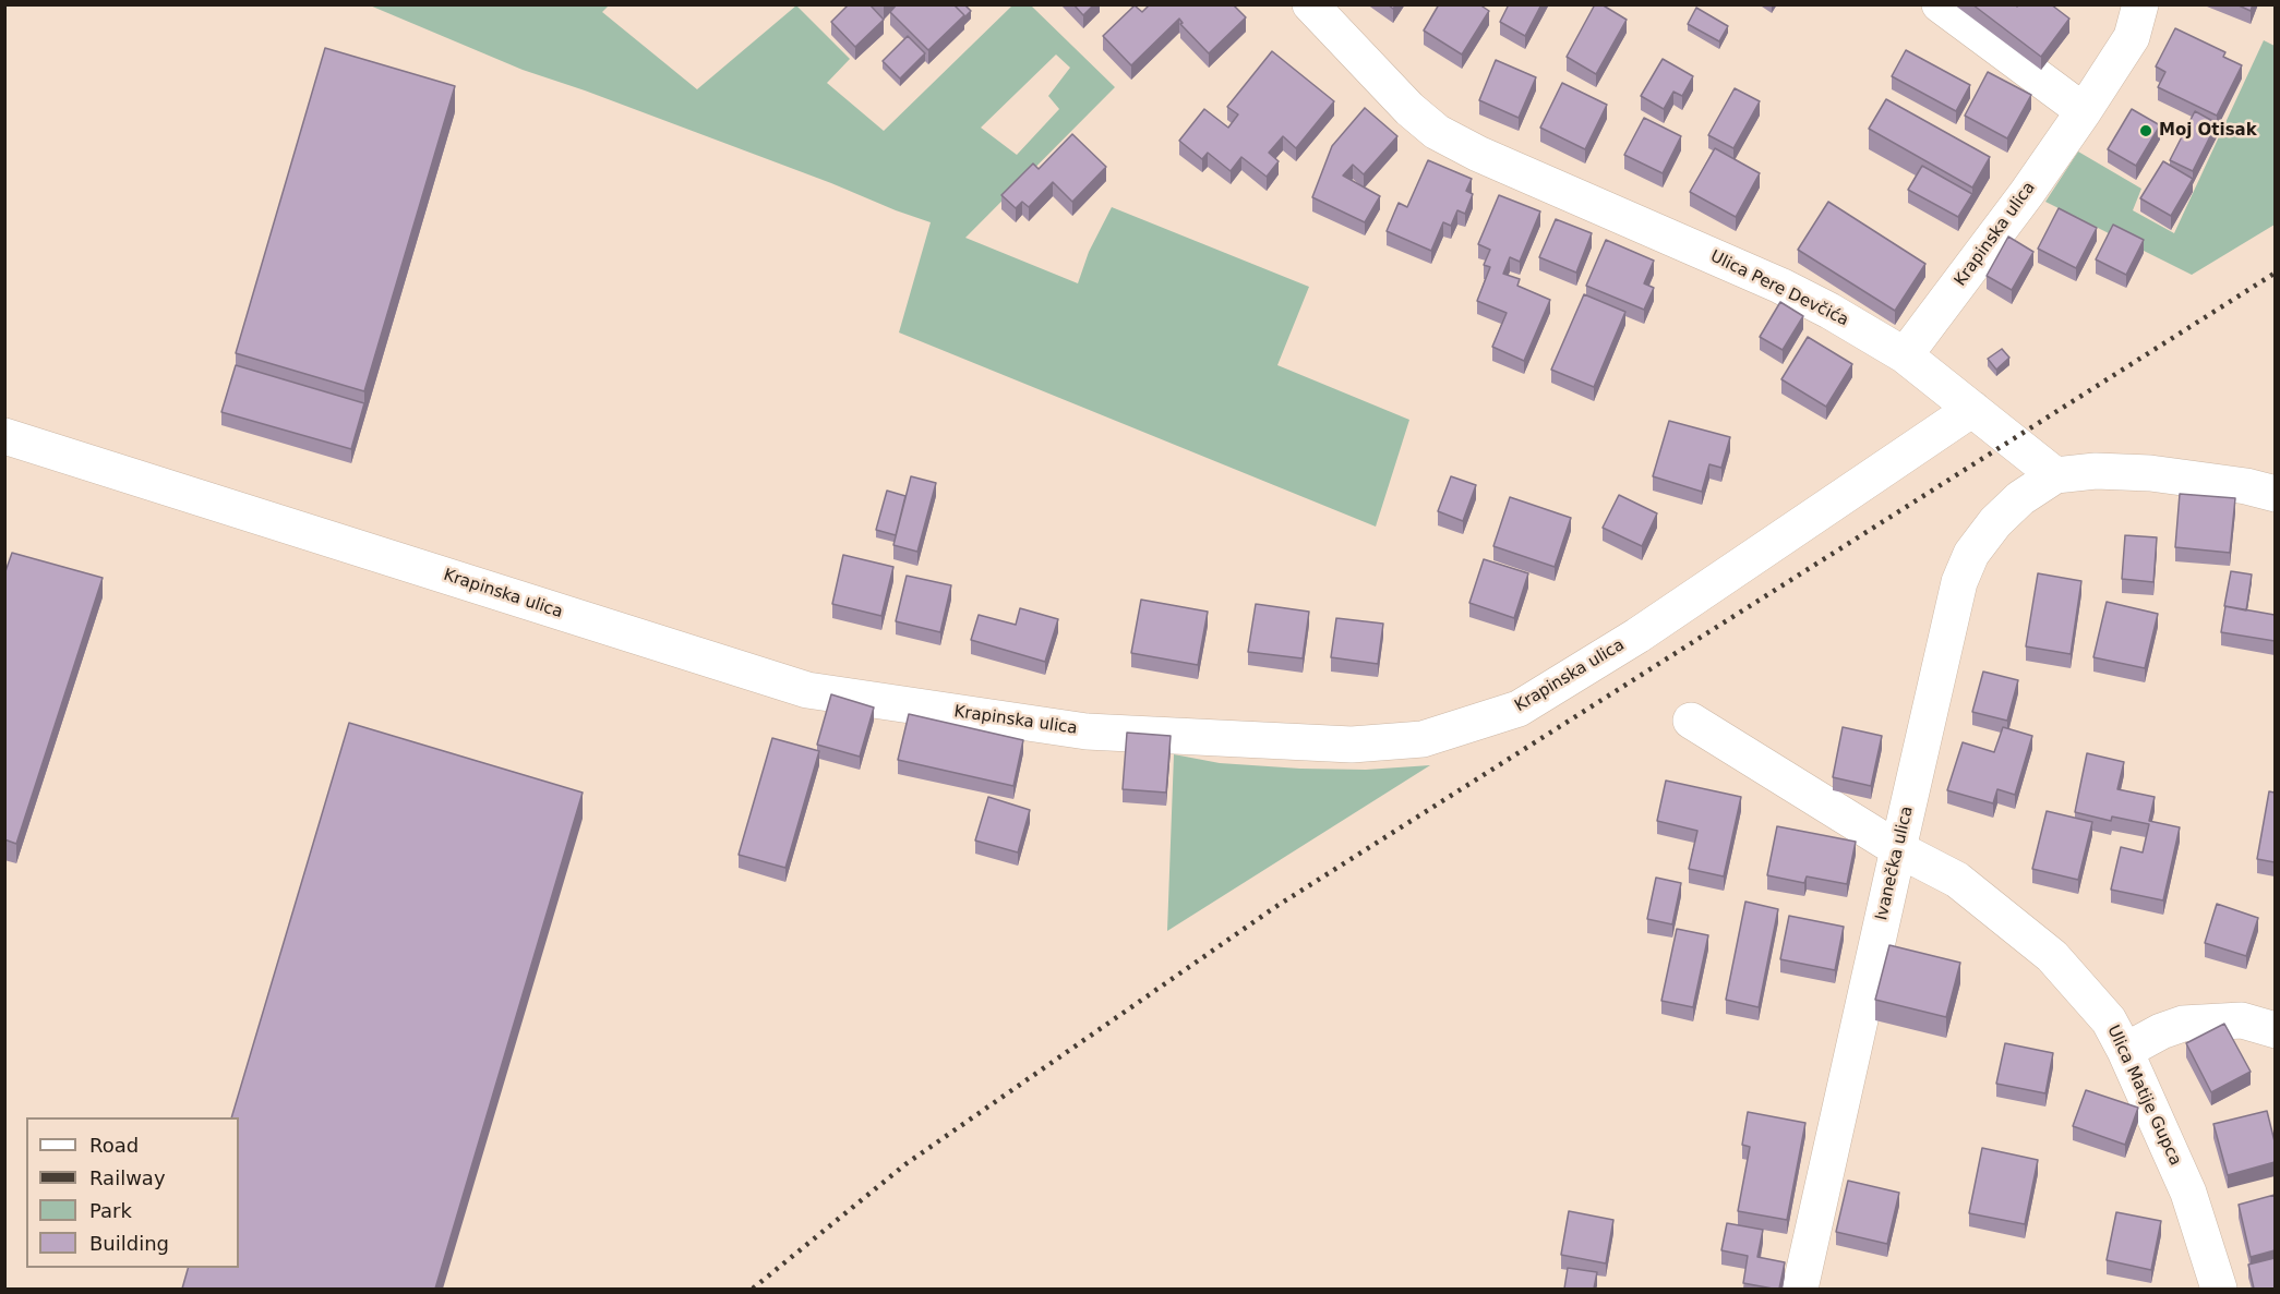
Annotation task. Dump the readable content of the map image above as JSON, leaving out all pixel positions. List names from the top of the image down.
{
  "streets": {
    "street": [
      "Krapinska ulica",
      "Ulica Pere Devčića",
      "Ivanečka ulica",
      "Ulica Matije Gupca"
    ]
  },
  "crossings": [
    ["Krapinska ulica", "Ulica Pere Devčića"],
    ["Ulica Pere Devčića", "Ivanečka ulica"],
    ["Ivanečka ulica", "Ulica Matije Gupca"]
  ],
  "places": ["Moj Otisak"],
  "legend": [
    "Road",
    "Railway",
    "Park",
    "Building"
  ]
}
